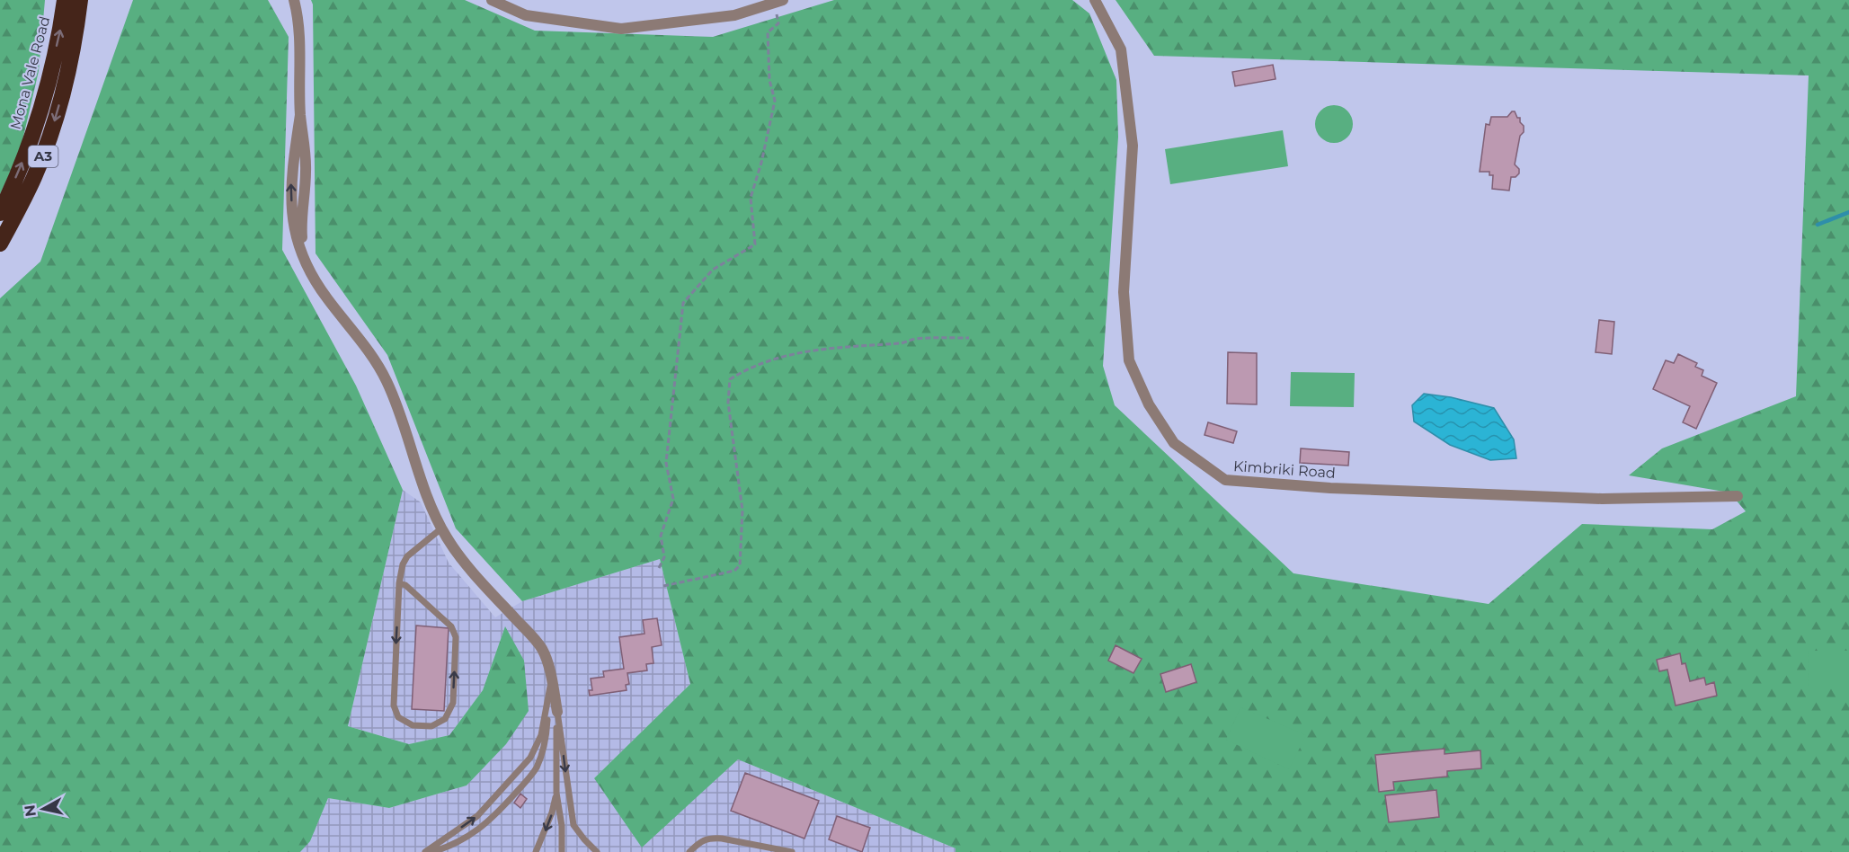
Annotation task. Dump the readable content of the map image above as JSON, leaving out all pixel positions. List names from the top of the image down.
{
  "streets": {
    "highway": ["Mona Vale Road", "A3"],
    "street": ["Kimbriki Road"]
  },
  "north": "left"
}
